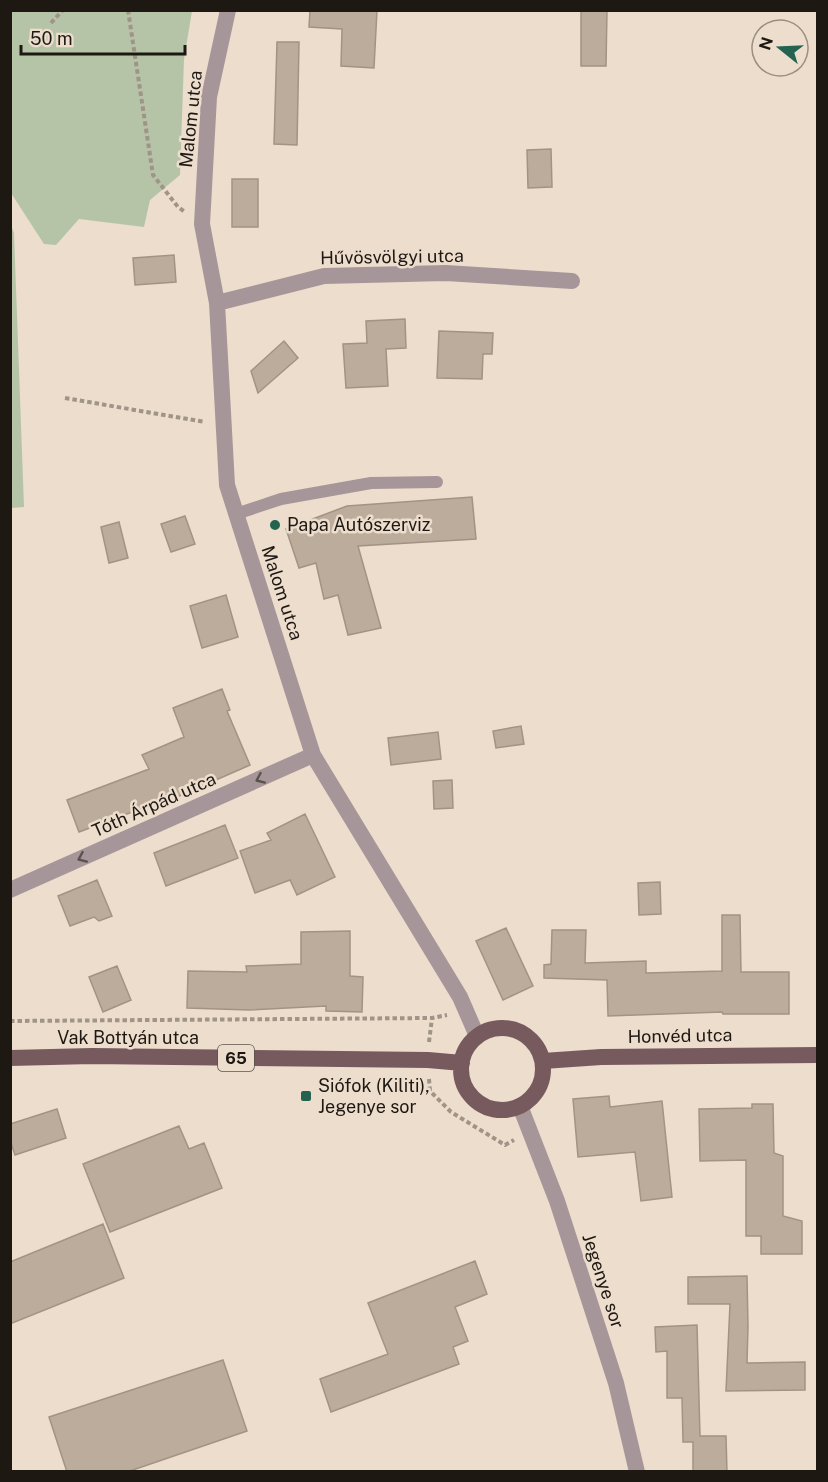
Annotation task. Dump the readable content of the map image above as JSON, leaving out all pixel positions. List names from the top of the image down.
{
  "streets": {
    "main road": ["Honvéd utca", "Vak Bottyán utca", "65"],
    "street": [
      "Malom utca",
      "Hűvösvölgyi utca",
      "Tóth Árpád utca",
      "Jegenye sor"
    ]
  },
  "crossings": [
    ["Malom utca", "Hűvösvölgyi utca"],
    ["Malom utca", "Tóth Árpád utca"],
    ["Malom utca", "Honvéd utca"],
    ["Malom utca", "Vak Bottyán utca"],
    ["Malom utca", "Jegenye sor"],
    ["Honvéd utca", "Vak Bottyán utca"],
    ["Honvéd utca", "Jegenye sor"],
    ["Vak Bottyán utca", "Jegenye sor"]
  ],
  "one_way": ["Tóth Árpád utca"],
  "places": {
    "other": ["Papa Autószerviz"],
    "transit": ["Siófok (Kiliti), Jegenye sor"]
  },
  "scale_bar": "50 m",
  "north": "left"
}
